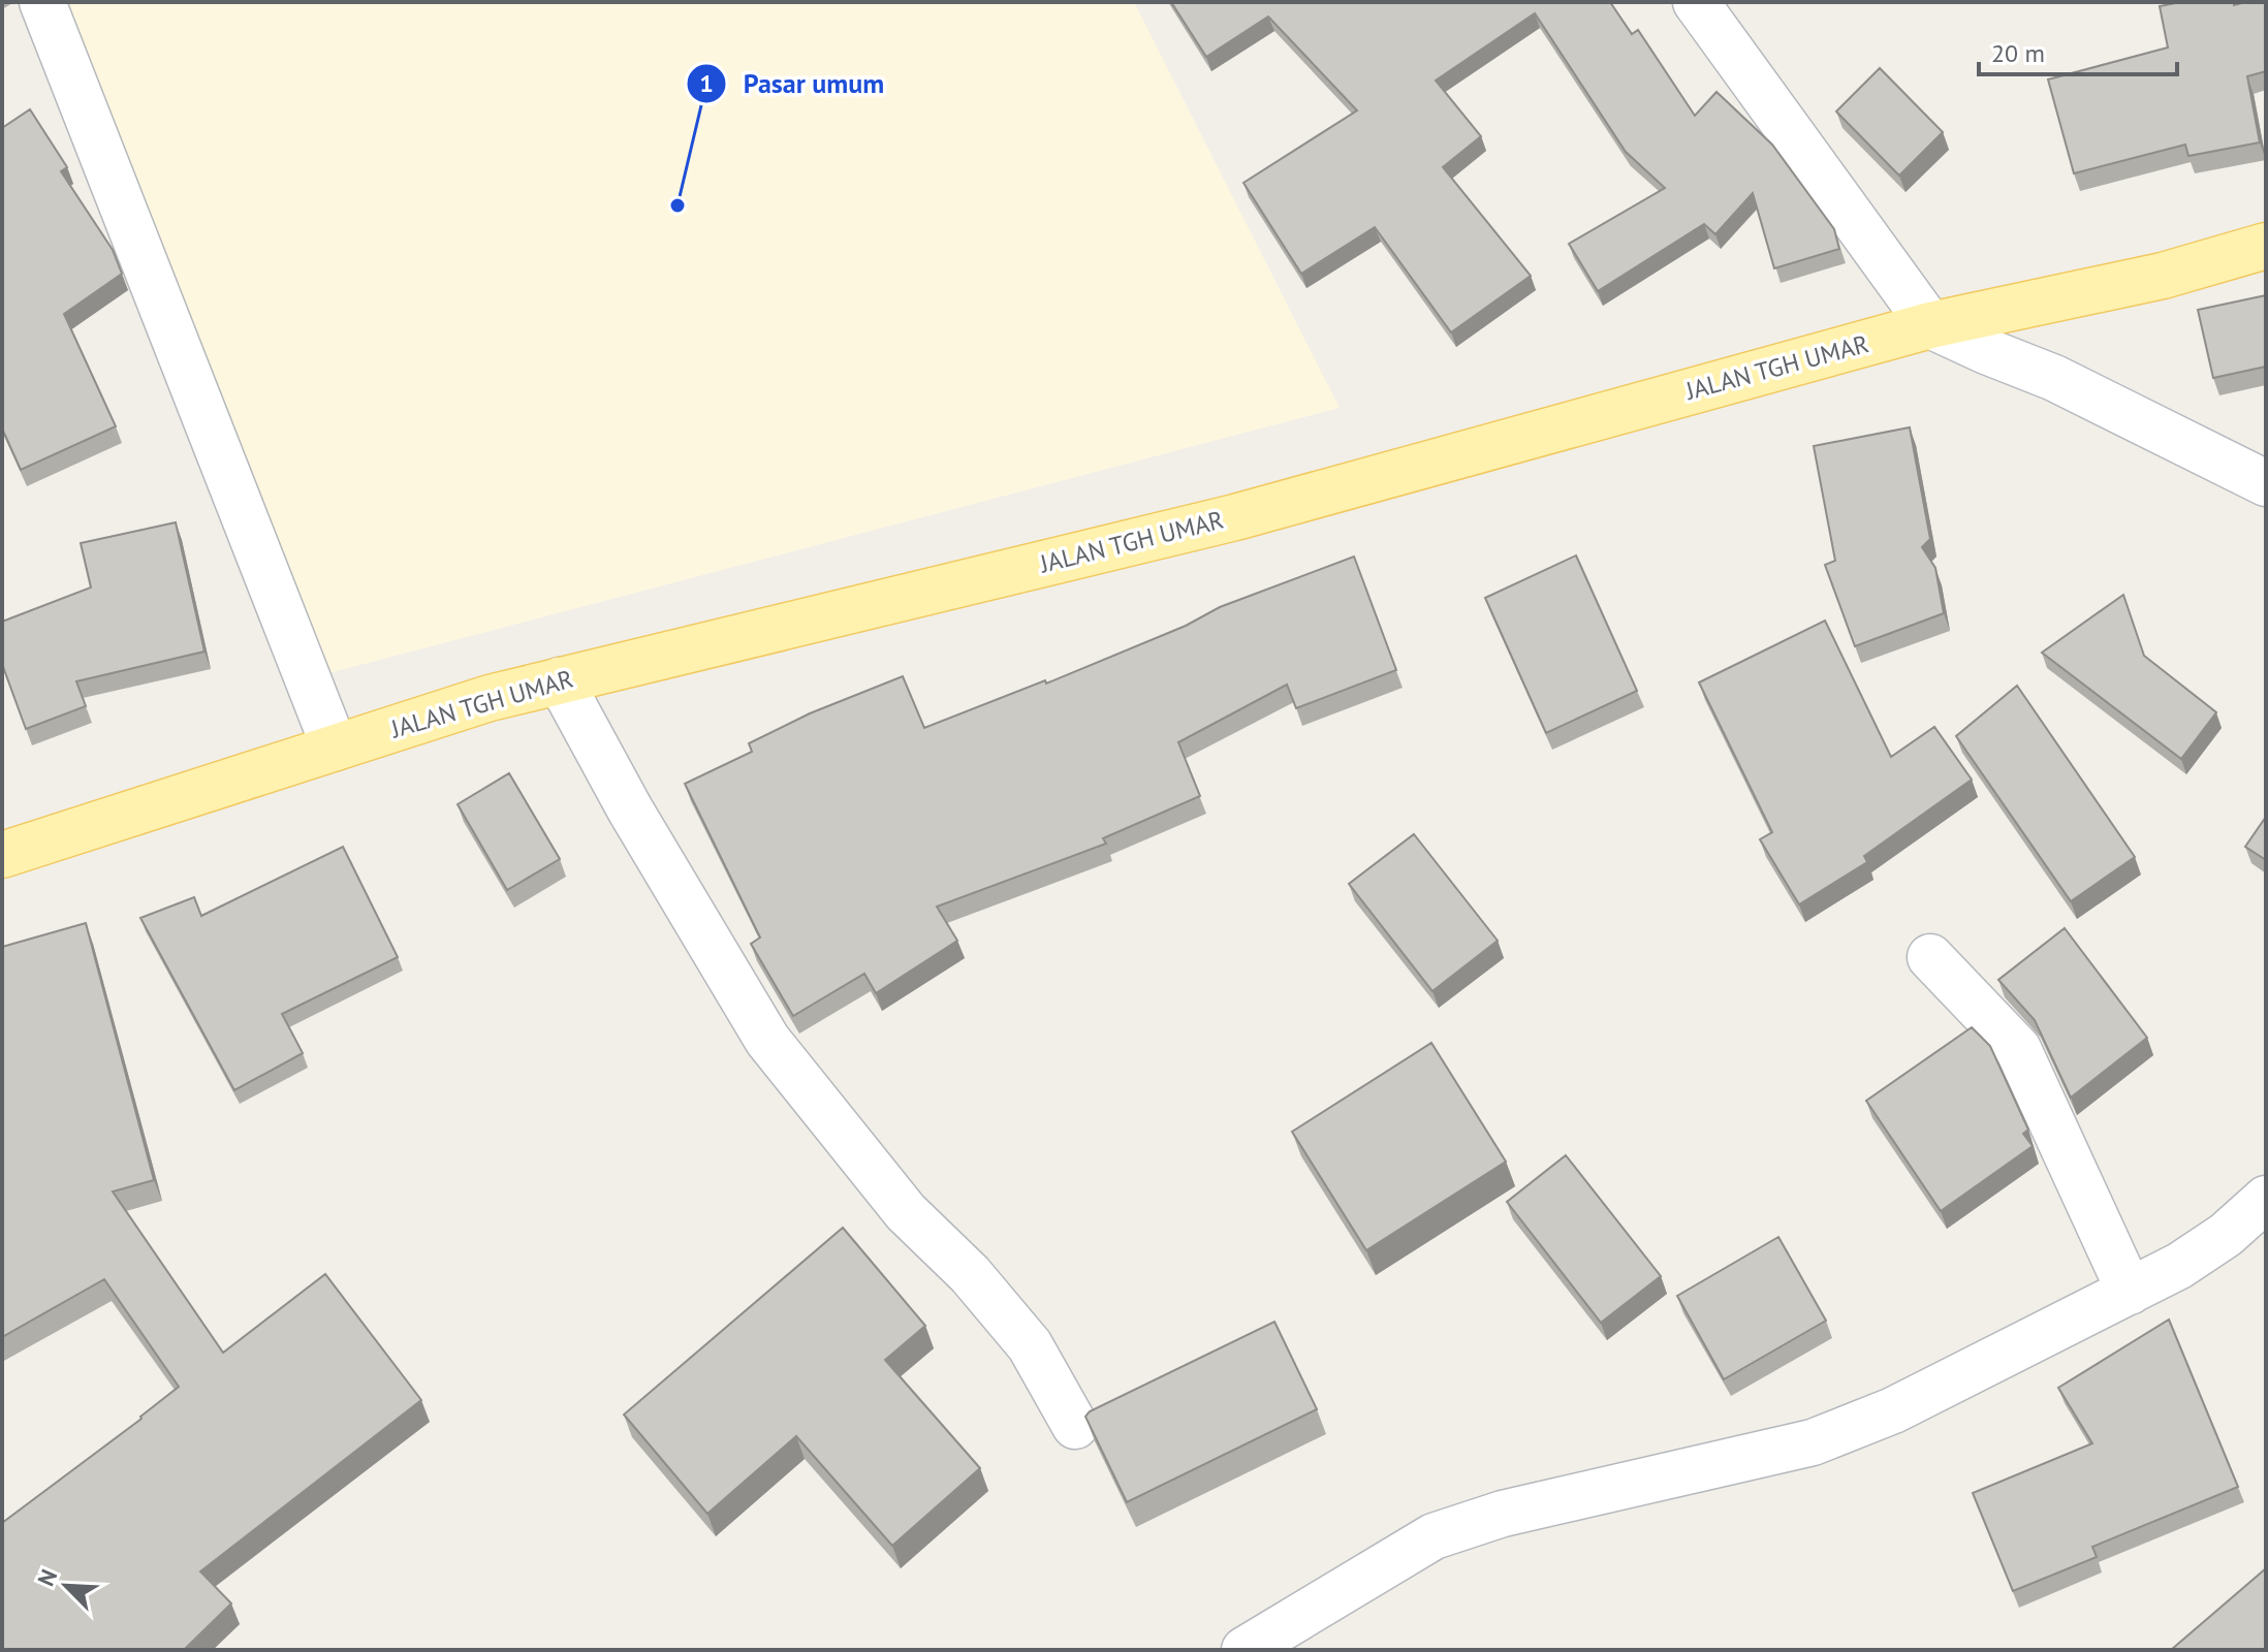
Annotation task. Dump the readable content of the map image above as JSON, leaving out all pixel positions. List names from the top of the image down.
{
  "streets": {
    "main road": ["JALAN TGH UMAR"]
  },
  "places": ["Pasar umum"],
  "scale_bar": "20 m",
  "north": "top left"
}
